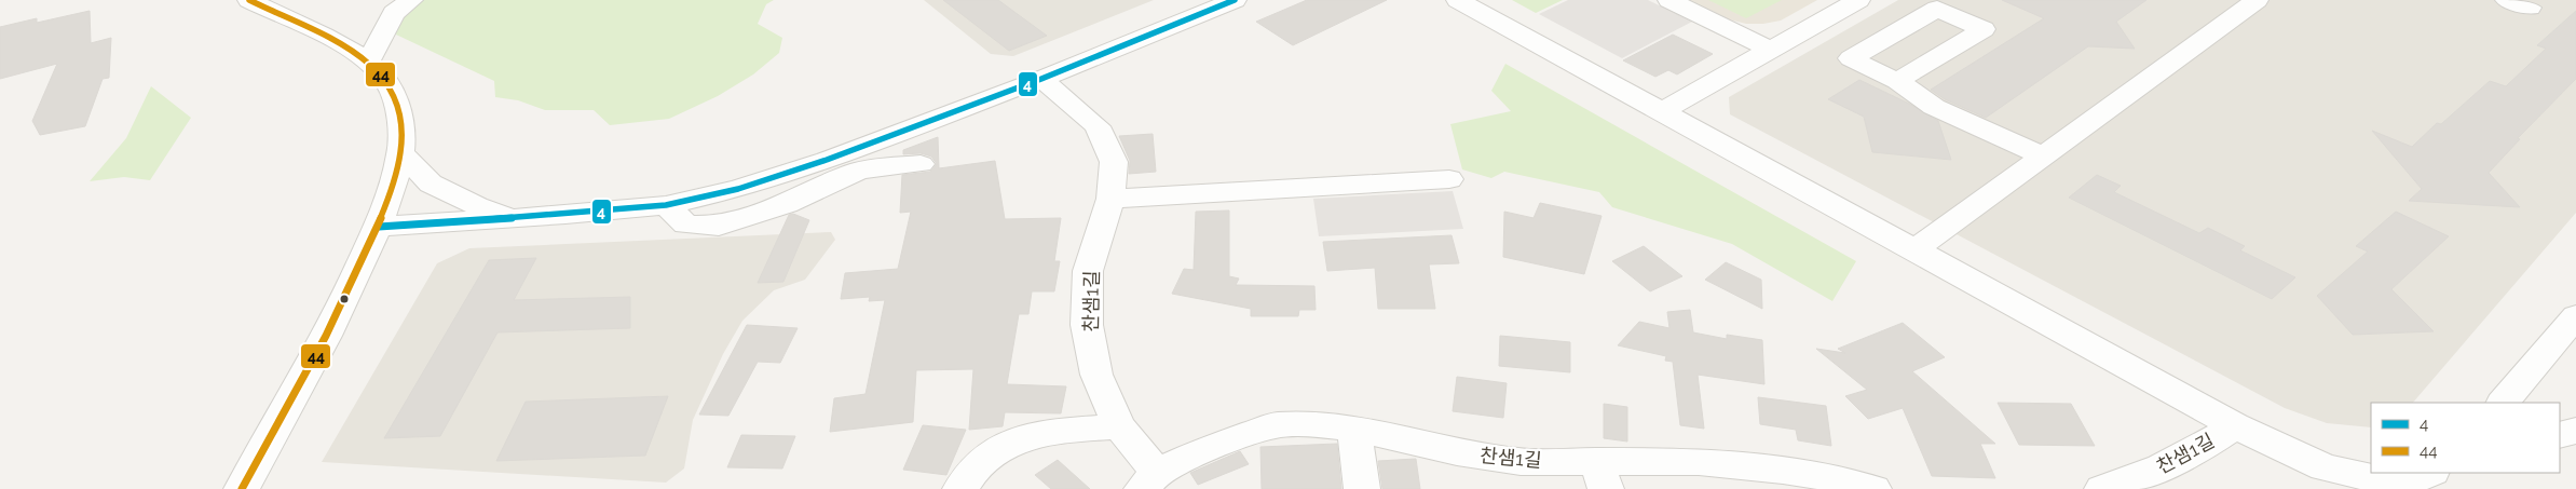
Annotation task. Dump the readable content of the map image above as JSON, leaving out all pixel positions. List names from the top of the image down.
{
  "streets": {
    "street": ["찬샘1길"]
  },
  "lines": ["transit line 4", "transit line 44"],
  "legend": ["4", "44"]
}
